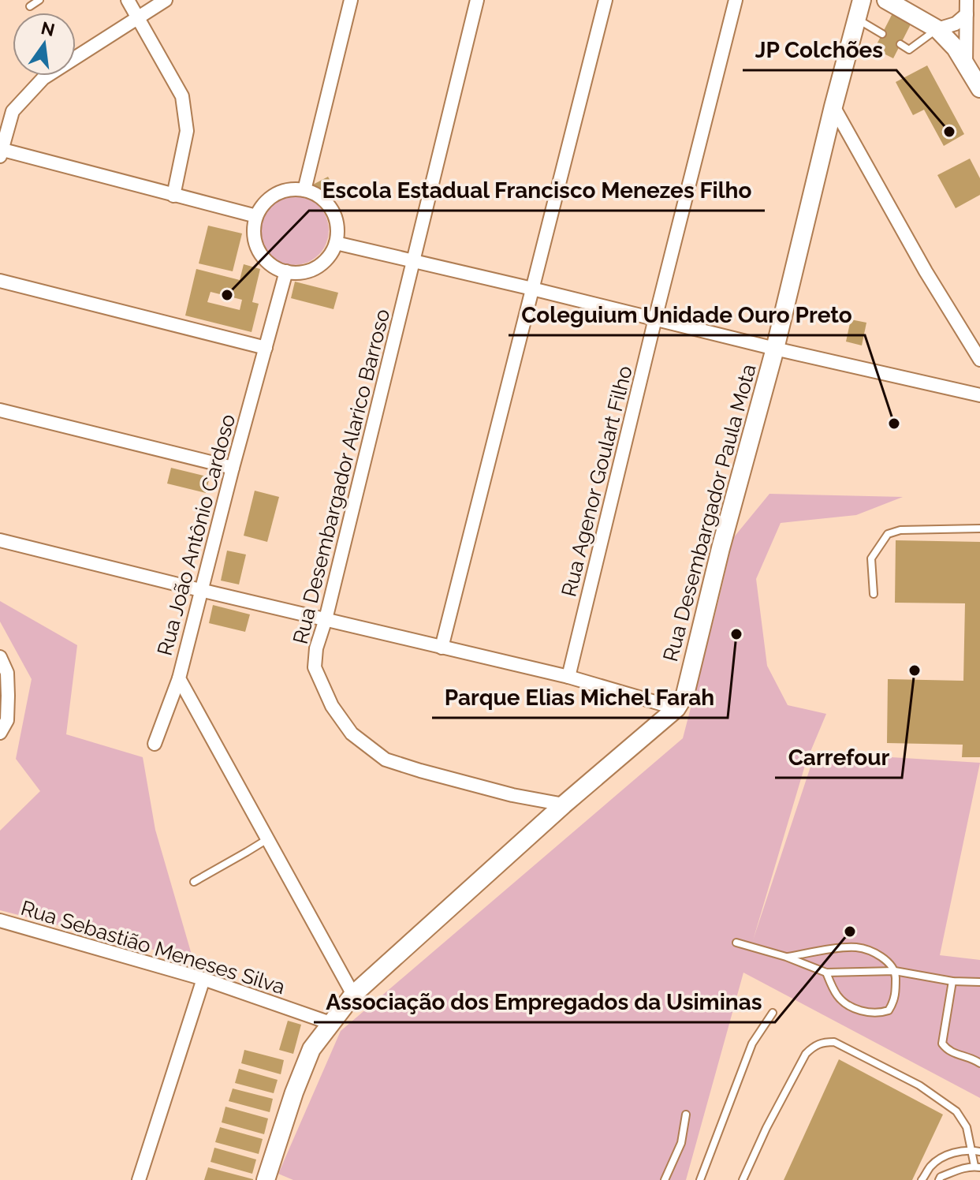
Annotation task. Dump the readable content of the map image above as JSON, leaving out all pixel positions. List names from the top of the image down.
{
  "streets": {
    "street": [
      "Rua Desembargador Alarico Barroso",
      "Rua Agenor Goulart Filho",
      "Rua Desembargador Paula Mota",
      "Rua João Antônio Cardoso",
      "Rua Sebastião Meneses Silva"
    ]
  },
  "crossings": [
    ["Rua Desembargador Alarico Barroso", "Rua Desembargador Paula Mota"],
    ["Rua Desembargador Paula Mota", "Rua João Antônio Cardoso"],
    ["Rua Desembargador Paula Mota", "Rua Sebastião Meneses Silva"]
  ],
  "places": [
    "JP Colchões",
    "Escola Estadual Francisco Menezes Filho",
    "Coleguium Unidade Ouro Preto",
    "Parque Elias Michel Farah",
    "Carrefour",
    "Associação dos Empregados da Usiminas"
  ],
  "north": "top"
}
